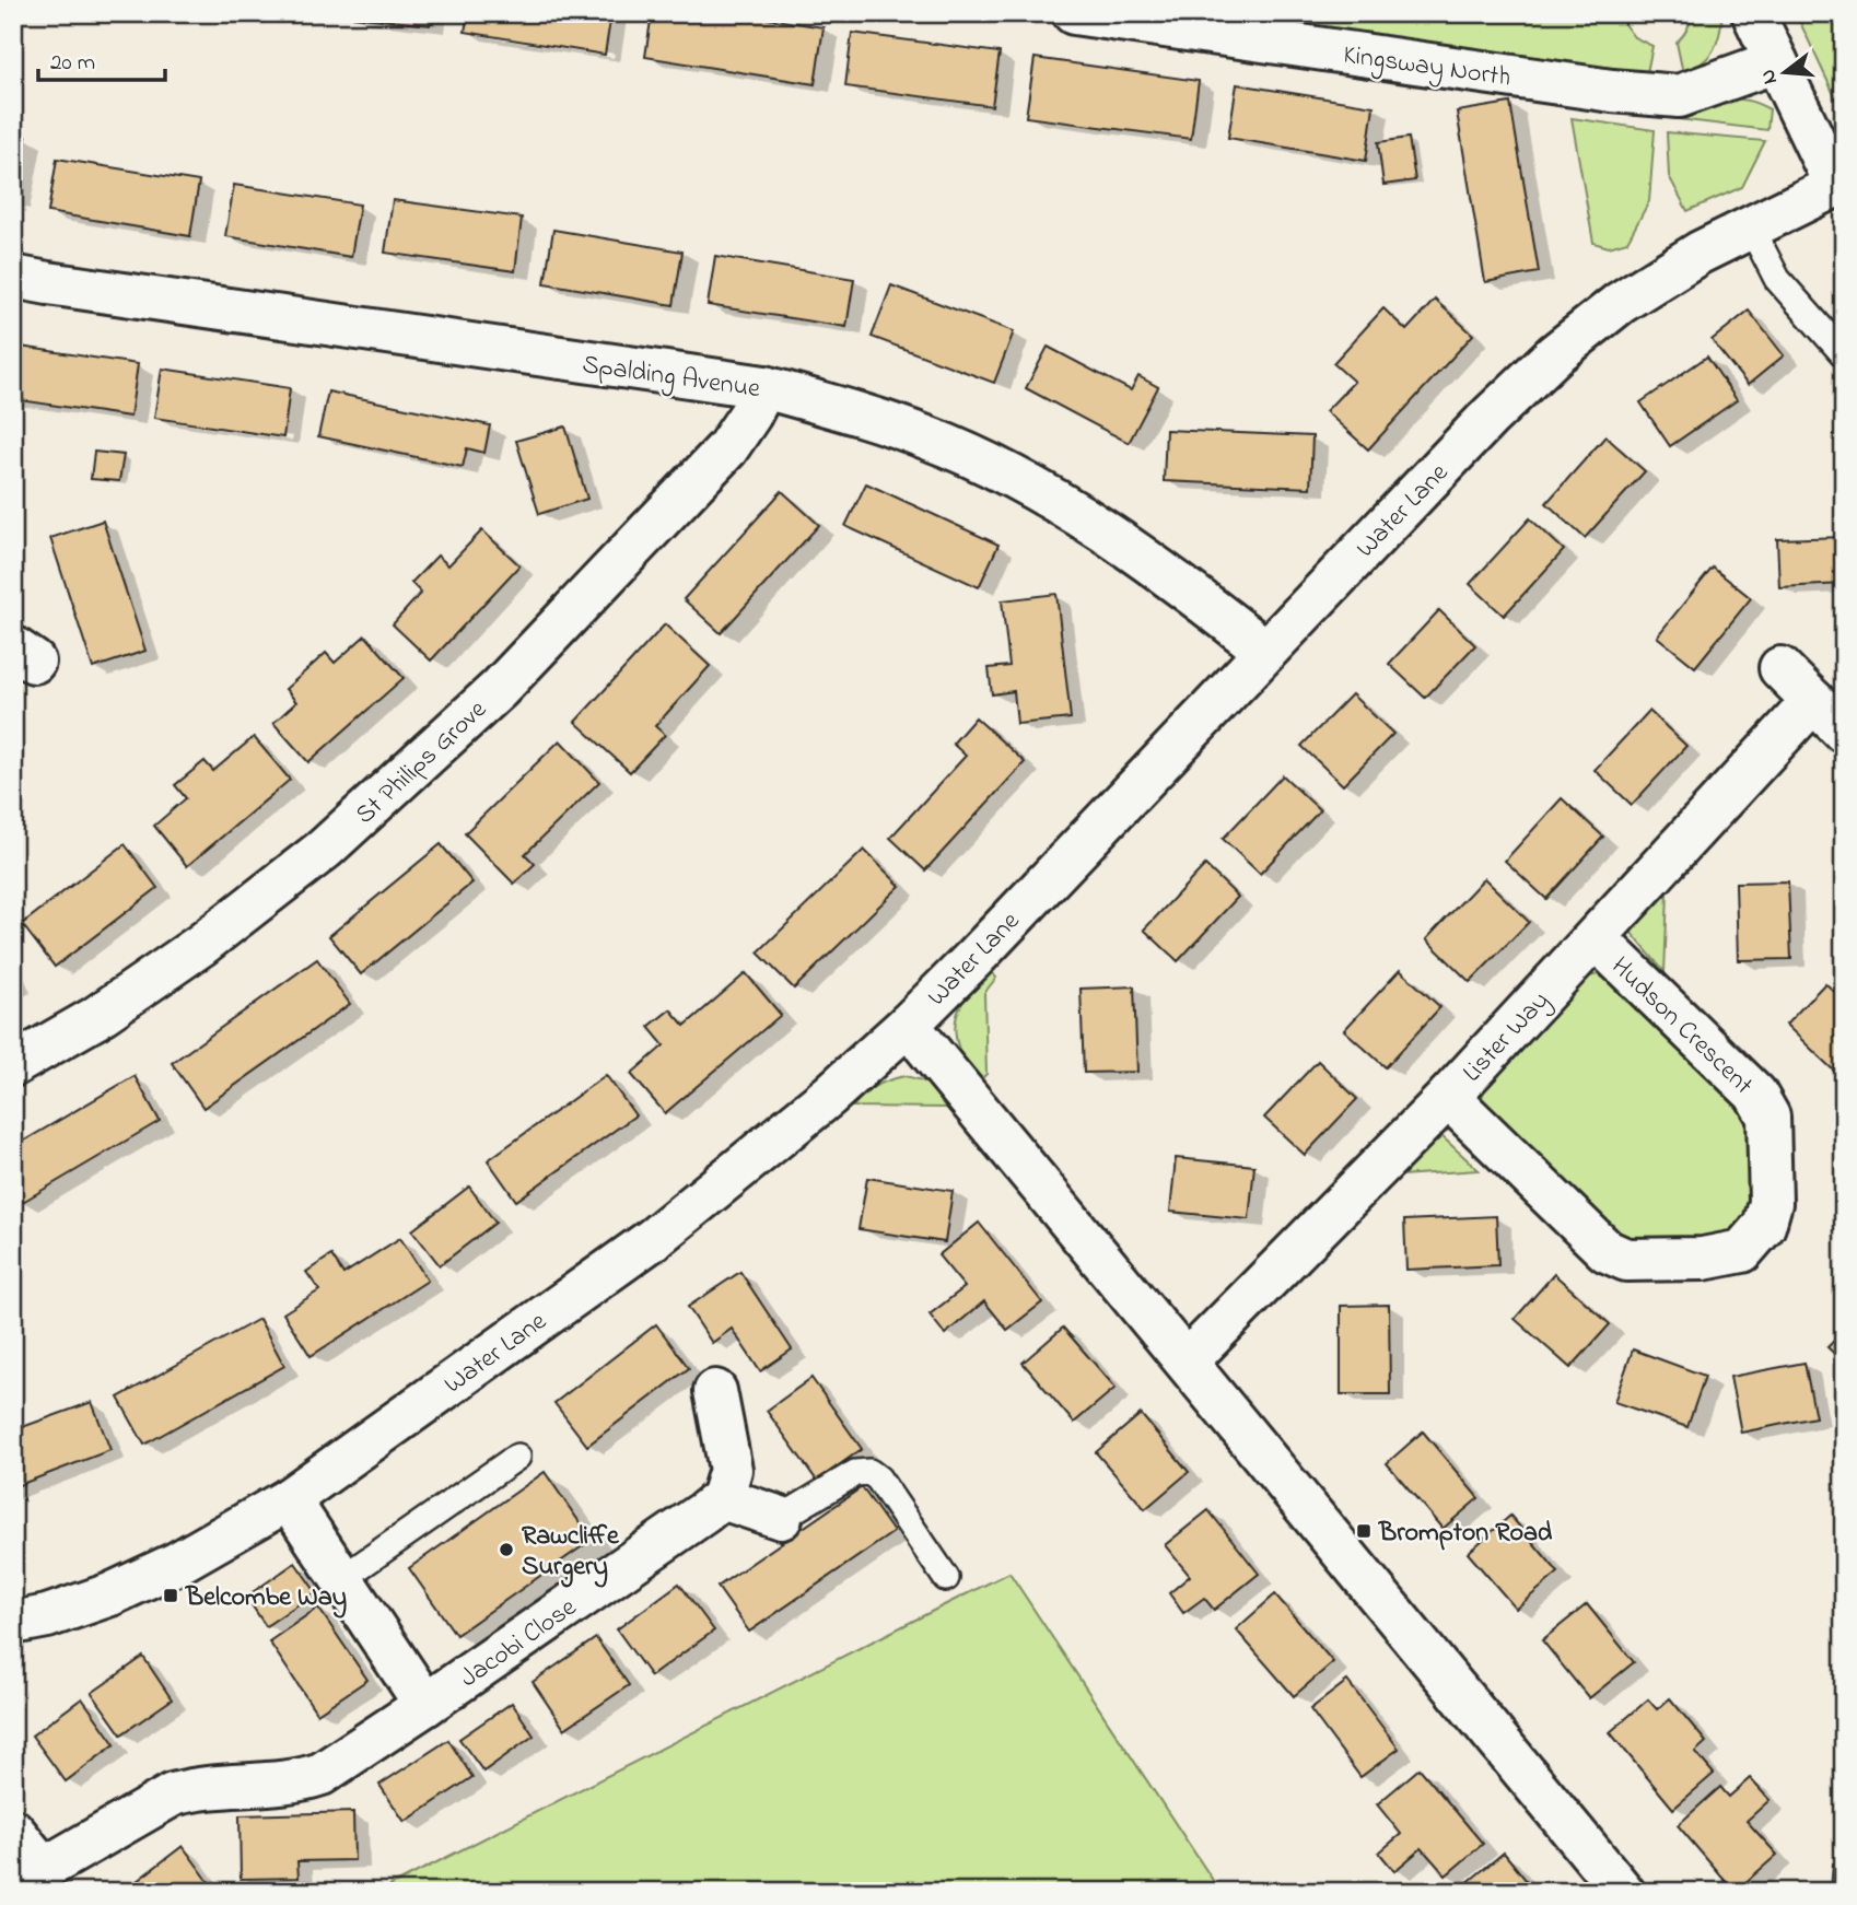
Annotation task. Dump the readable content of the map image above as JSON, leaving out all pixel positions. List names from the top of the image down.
{
  "streets": {
    "street": [
      "Kingsway North",
      "Spalding Avenue",
      "Water Lane",
      "St Philips Grove",
      "Hudson Crescent",
      "Lister Way",
      "Jacobi Close"
    ]
  },
  "crossings": [
    ["Spalding Avenue", "Water Lane"],
    ["Spalding Avenue", "St Philips Grove"],
    ["Hudson Crescent", "Lister Way"]
  ],
  "places": {
    "transit": ["Brompton Road", "Belcombe Way"],
    "other": ["Rawcliffe Surgery"]
  },
  "scale_bar": "20 m",
  "north": "left"
}
